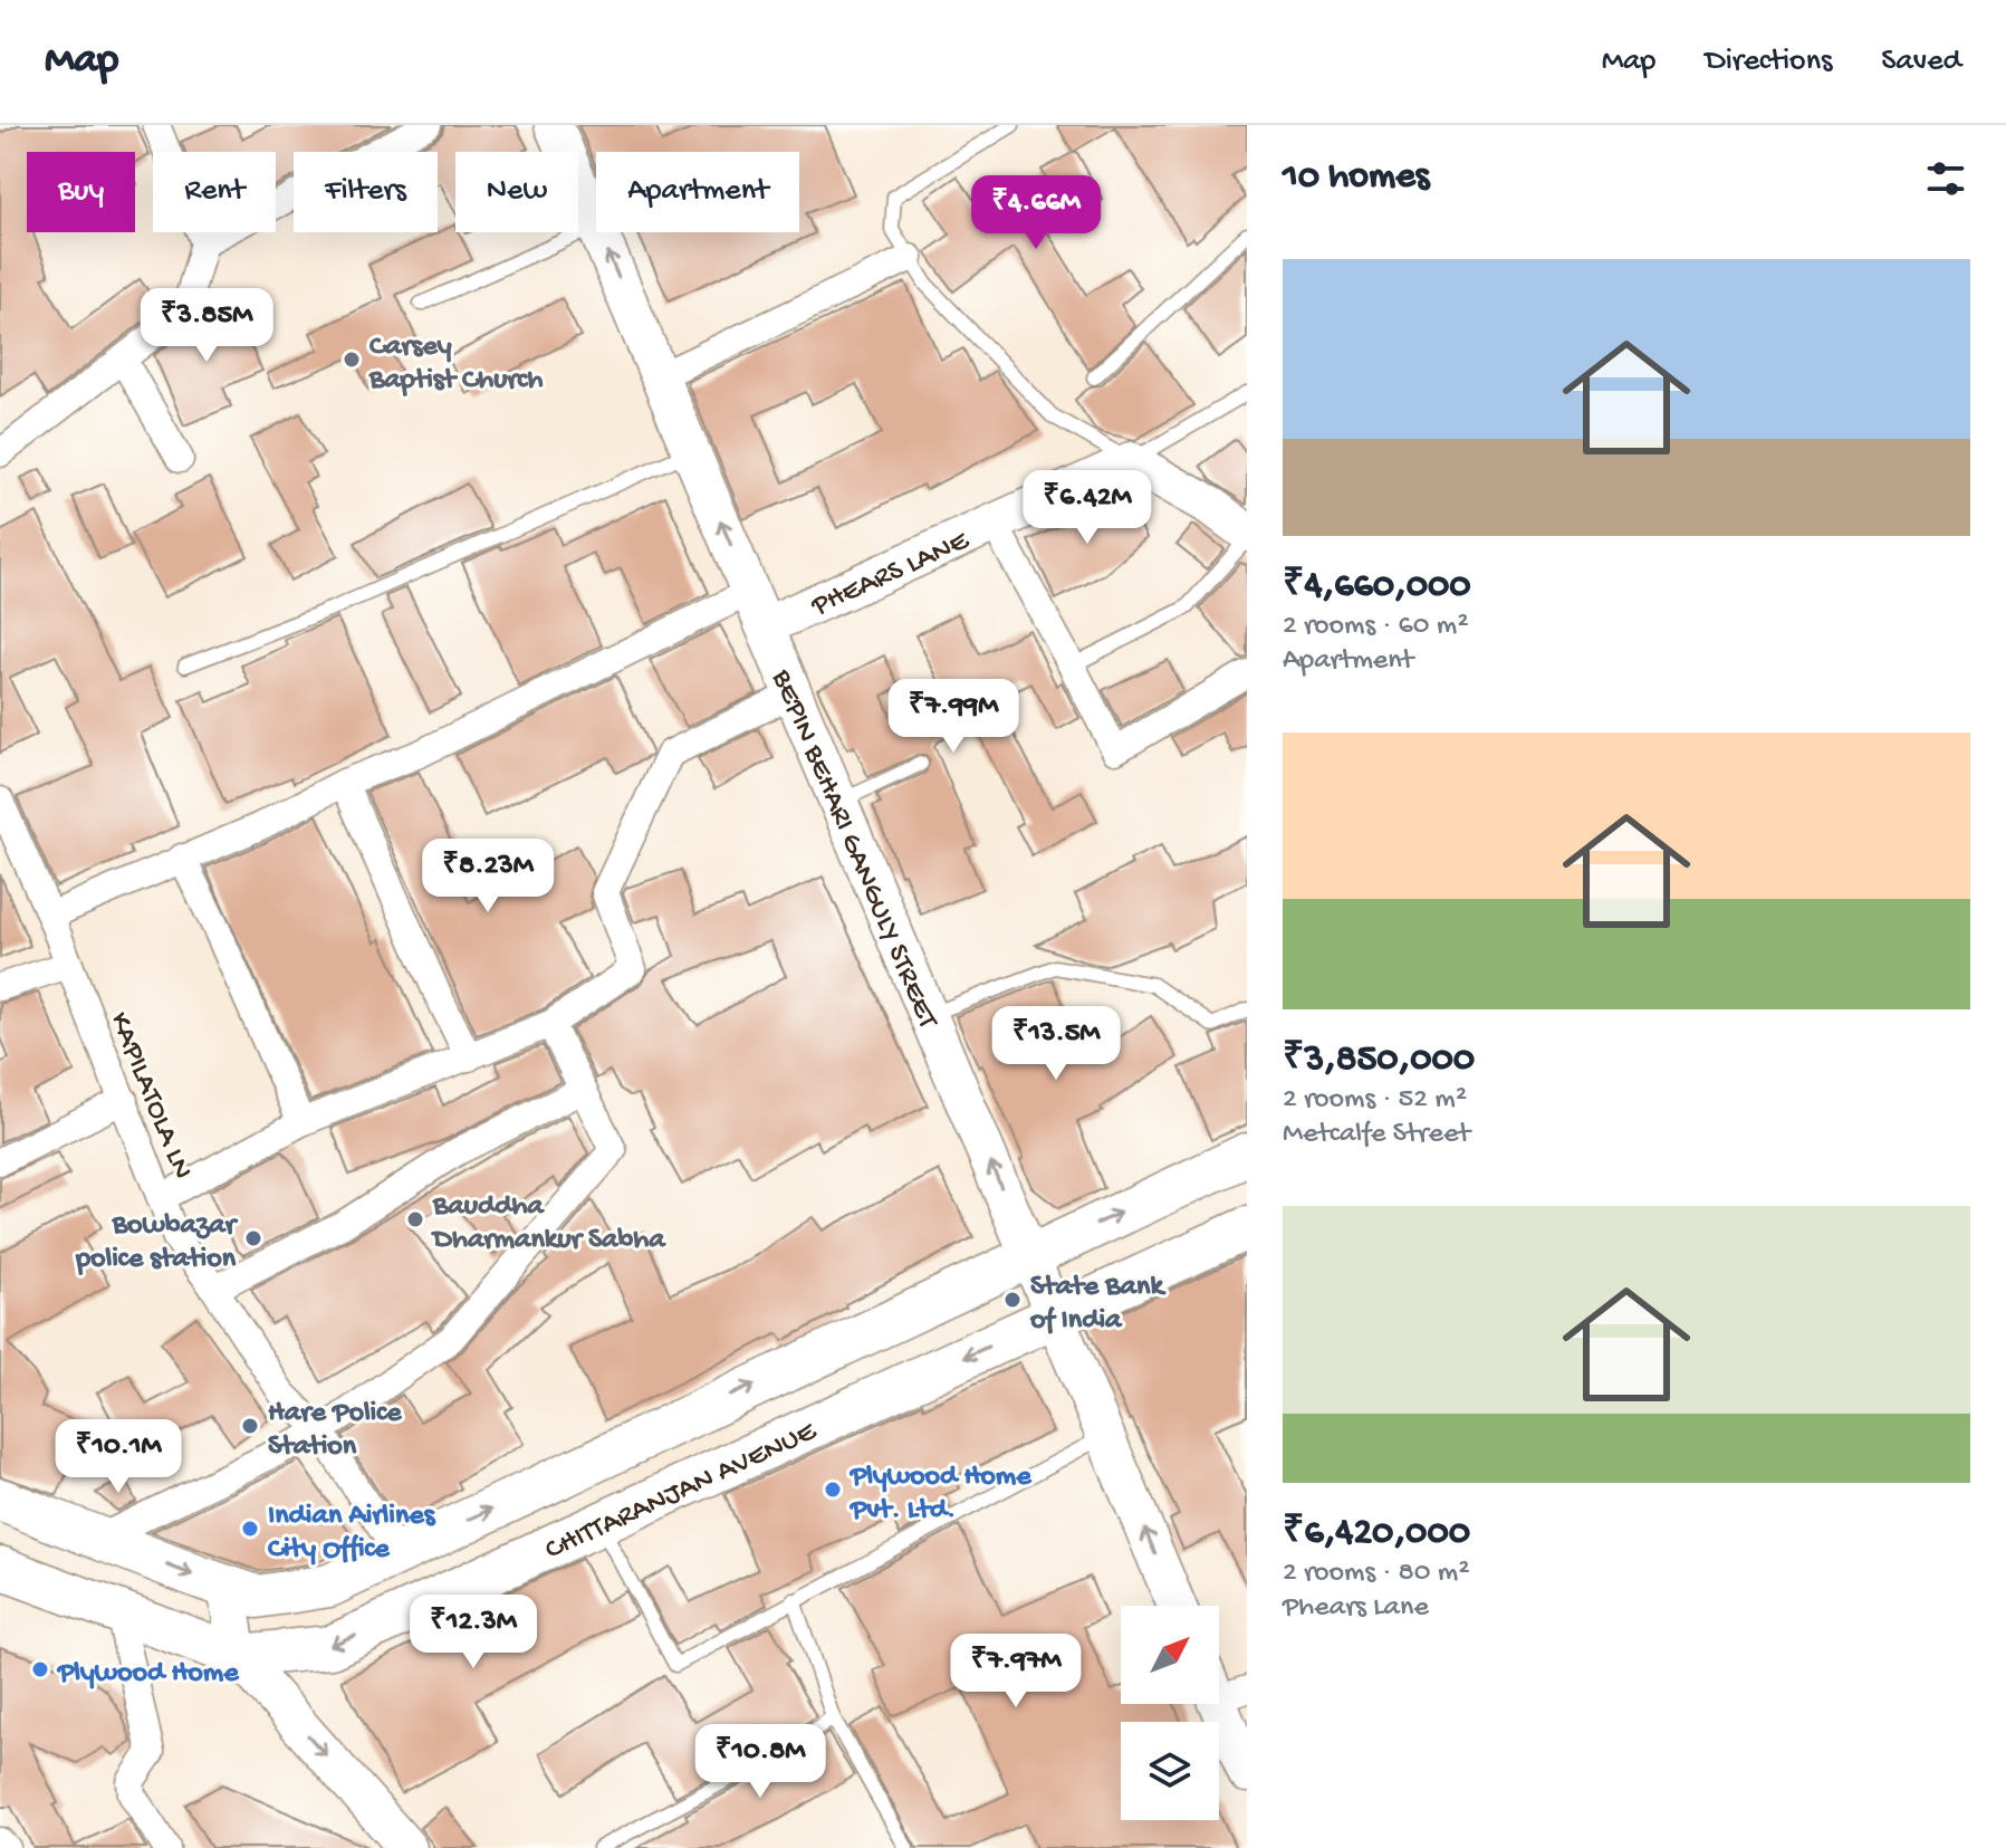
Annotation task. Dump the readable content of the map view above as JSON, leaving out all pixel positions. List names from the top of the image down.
{
  "streets": {
    "main road": ["PHEARS LANE", "BEPIN BEHARI GANGULY STREET", "CHITTARANJAN AVENUE"],
    "street": ["KAPILATOLA LN"]
  },
  "crossings": [
    ["PHEARS LANE", "BEPIN BEHARI GANGULY STREET"],
    ["BEPIN BEHARI GANGULY STREET", "CHITTARANJAN AVENUE"]
  ],
  "one_way": ["BEPIN BEHARI GANGULY STREET"],
  "places": [
    "Carsey Baptist Church",
    "Bauddha Dharmankur Sabha",
    "Bowbazar police station",
    "State Bank of India",
    "Hare Police Station",
    "Plywood Home Pvt. Ltd.",
    "Indian Airlines City Office",
    "Plywood Home"
  ],
  "north": "top right",
  "page": {
    "header": "Map",
    "nav": ["Map", "Directions", "Saved"],
    "heading": "10 homes",
    "chip": [
      "Buy",
      "Rent",
      "Filters",
      "New",
      "Apartment"
    ],
    "price": [
      "₹4.66M",
      "₹3.85M",
      "₹6.42M",
      "₹7.99M",
      "₹8.23M",
      "₹13.5M",
      "₹10.1M",
      "₹12.3M",
      "₹7.97M",
      "₹10.8M"
    ],
    "list": [
      {
        "name": "₹4,660,000",
        "note": "2 rooms · 60 m² · Apartment"
      },
      {
        "name": "₹3,850,000",
        "note": "2 rooms · 52 m² · Metcalfe Street"
      },
      {
        "name": "₹6,420,000",
        "note": "2 rooms · 80 m² · Phears Lane"
      }
    ]
  }
}
